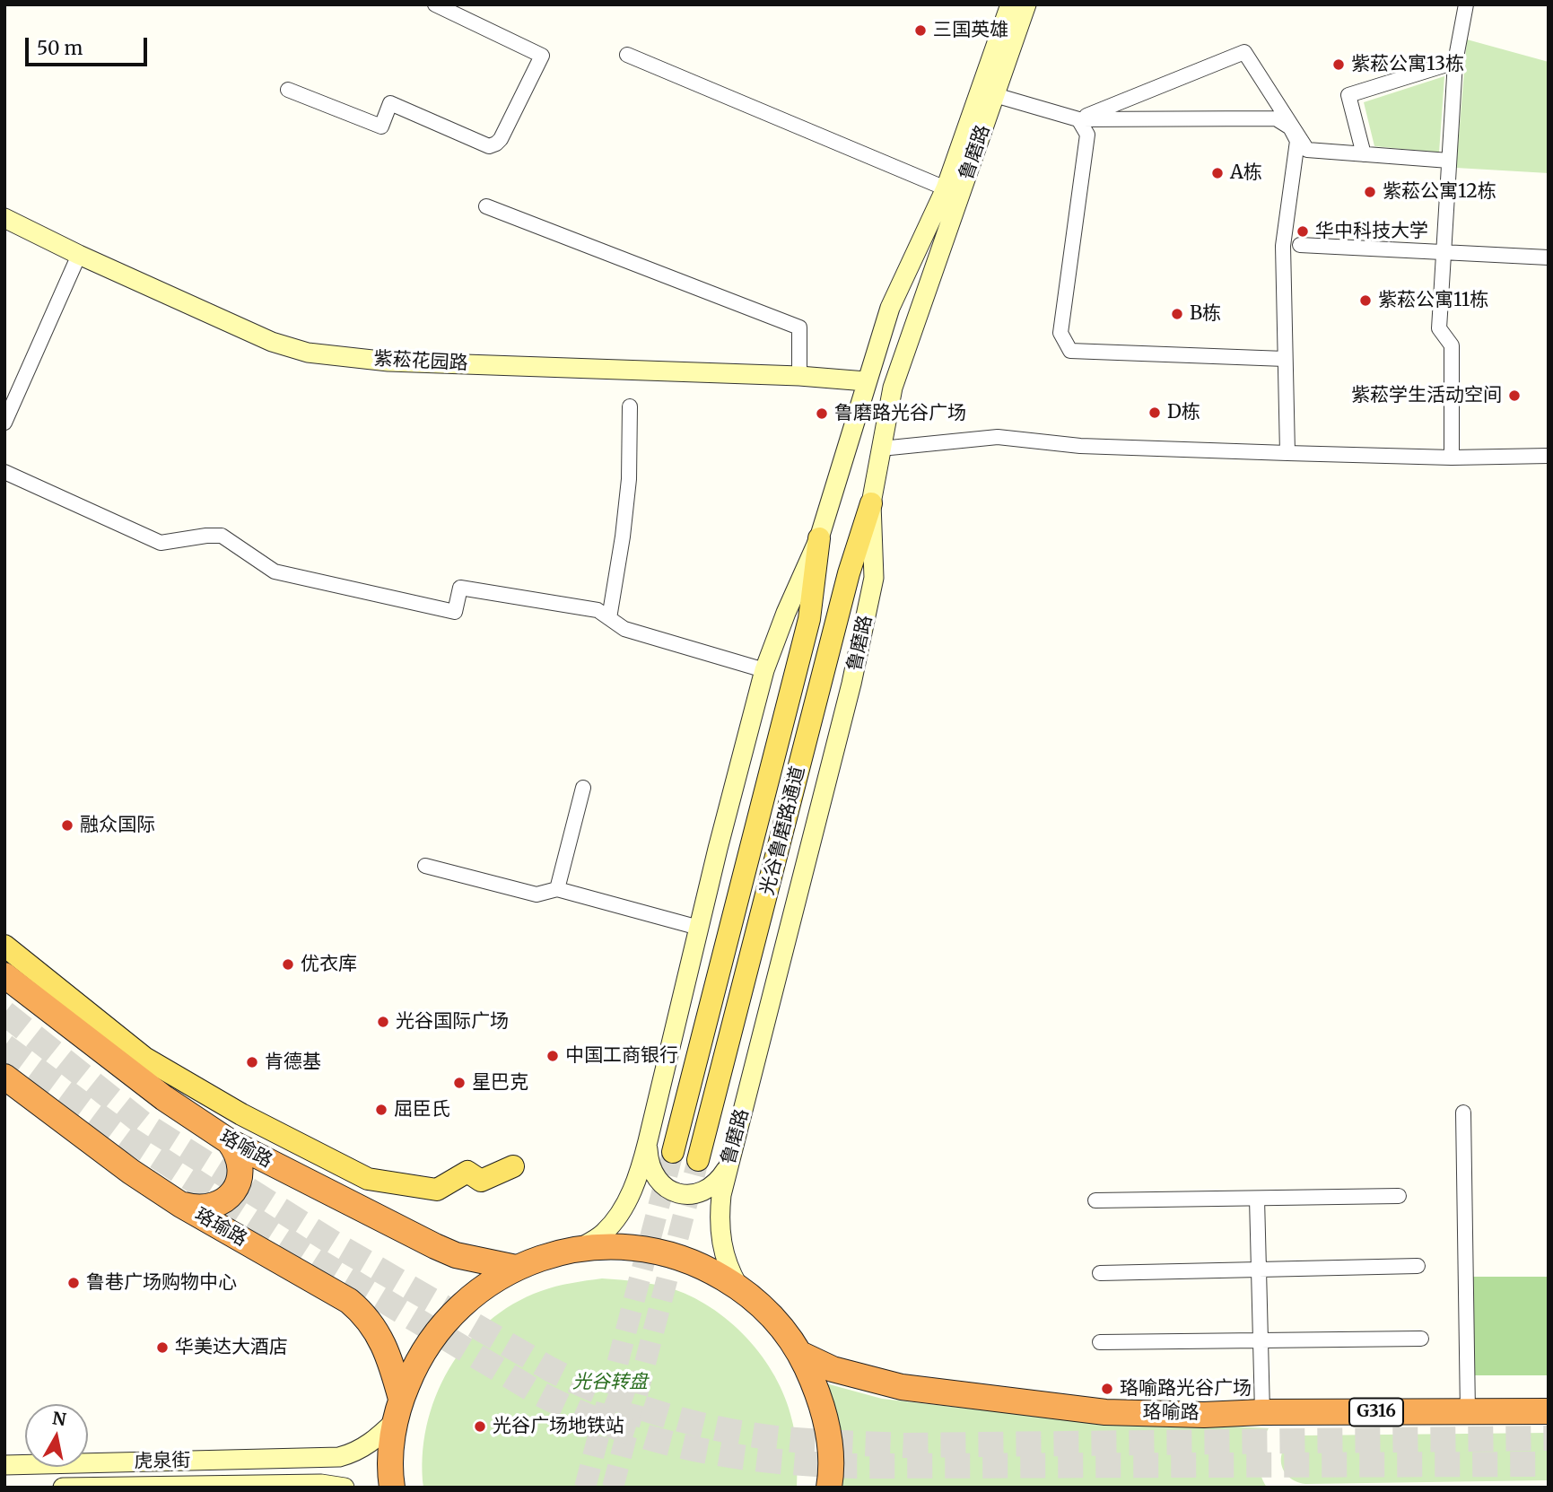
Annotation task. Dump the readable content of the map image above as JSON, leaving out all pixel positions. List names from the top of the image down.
{
  "streets": {
    "highway": ["珞喻路", "珞瑜路", "G316"],
    "main road": [
      "鲁磨路",
      "紫菘花园路",
      "光谷鲁磨路通道",
      "虎泉街"
    ]
  },
  "crossings": [
    ["鲁磨路", "紫菘花园路"],
    ["鲁磨路", "光谷鲁磨路通道"],
    ["珞瑜路", "虎泉街"]
  ],
  "parks": ["光谷转盘"],
  "places": [
    "三国英雄",
    "紫菘公寓13栋",
    "A栋",
    "紫菘公寓12栋",
    "华中科技大学",
    "紫菘公寓11栋",
    "B栋",
    "紫菘学生活动空间",
    "D栋",
    "鲁磨路光谷广场",
    "融众国际",
    "优衣库",
    "光谷国际广场",
    "中国工商银行",
    "肯德基",
    "星巴克",
    "屈臣氏",
    "鲁巷广场购物中心",
    "华美达大酒店",
    "珞喻路光谷广场",
    "光谷广场地铁站"
  ],
  "scale_bar": "50 m",
  "north": "top"
}
